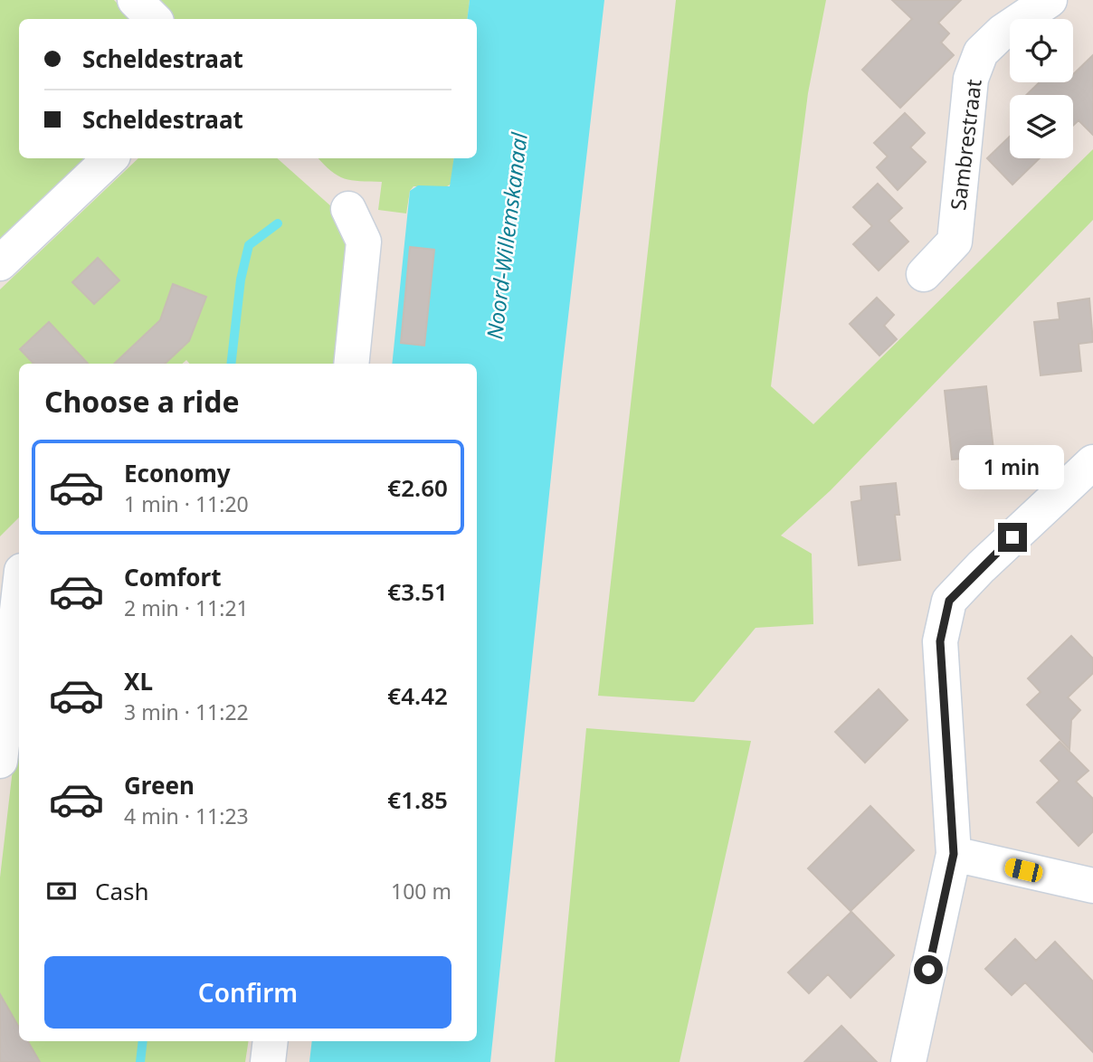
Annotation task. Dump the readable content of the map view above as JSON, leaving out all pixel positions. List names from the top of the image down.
{
  "streets": {
    "street": ["Sambrestraat"]
  },
  "water": ["Noord-Willemskanaal"],
  "page": {
    "banner": ["Scheldestraat", "Scheldestraat"],
    "heading": "Choose a ride",
    "list": [
      {
        "name": "Economy",
        "note": "1 min · 11:20",
        "value": "€2.60"
      },
      {
        "name": "Comfort",
        "note": "2 min · 11:21",
        "value": "€3.51"
      },
      {
        "name": "XL",
        "note": "3 min · 11:22",
        "value": "€4.42"
      },
      {
        "name": "Green",
        "note": "4 min · 11:23",
        "value": "€1.85"
      }
    ],
    "bubble": "1 min",
    "pay": ["Cash", "100 m"],
    "buttons": "Confirm"
  }
}
